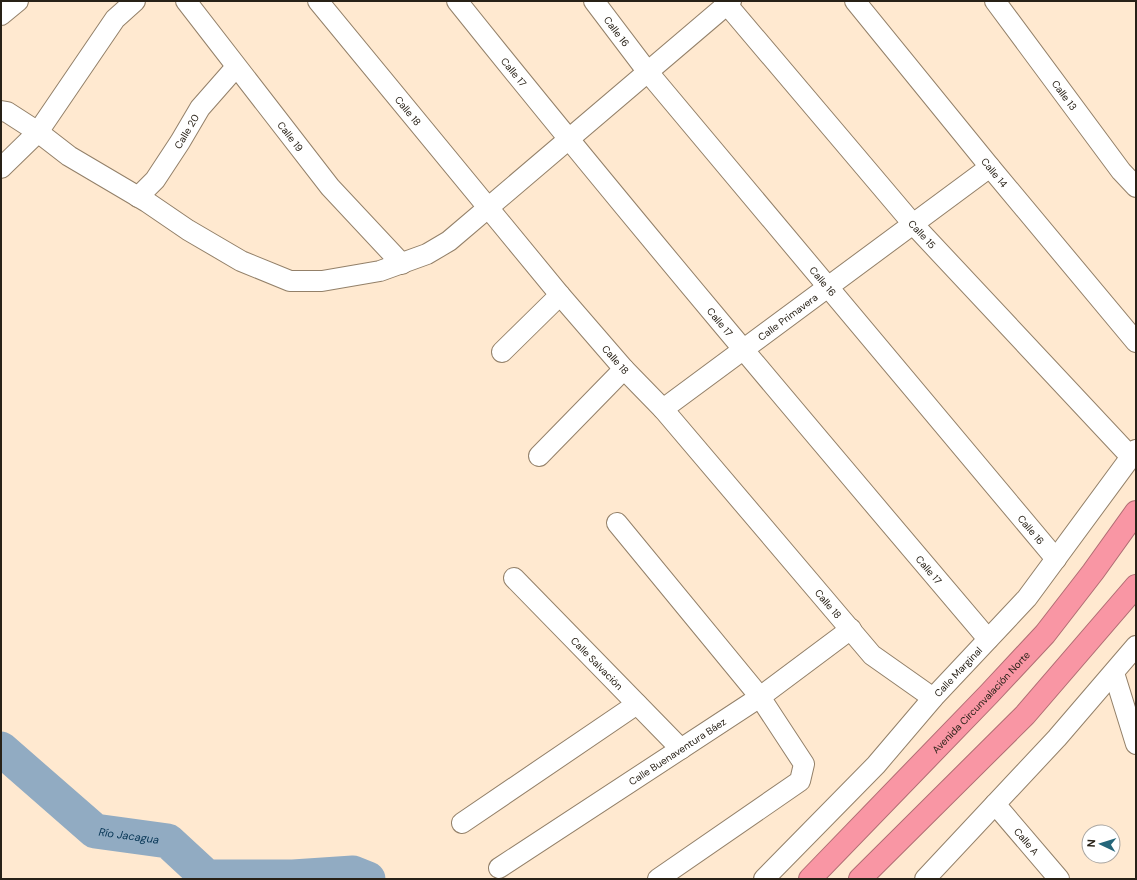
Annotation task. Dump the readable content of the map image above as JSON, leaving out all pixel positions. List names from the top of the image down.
{
  "streets": {
    "highway": ["Avenida Circunvalación Norte"],
    "street": [
      "Calle 16",
      "Calle 17",
      "Calle 13",
      "Calle 18",
      "Calle 20",
      "Calle 19",
      "Calle 14",
      "Calle 15",
      "Calle Primavera",
      "Calle Salvación",
      "Calle Marginal",
      "Calle Buenaventura Báez",
      "Calle A"
    ]
  },
  "crossings": [
    ["Calle 16", "Calle Primavera"],
    ["Calle 16", "Calle Marginal"],
    ["Calle 17", "Calle Primavera"],
    ["Calle 17", "Calle Marginal"],
    ["Calle 18", "Calle Primavera"],
    ["Calle 18", "Calle Marginal"],
    ["Calle 18", "Calle Buenaventura Báez"],
    ["Calle 20", "Calle 19"],
    ["Calle 14", "Calle Primavera"],
    ["Calle 15", "Calle Primavera"],
    ["Calle 15", "Calle Marginal"],
    ["Calle Salvación", "Calle Buenaventura Báez"]
  ],
  "water": ["Río Jacagua"],
  "north": "left"
}
